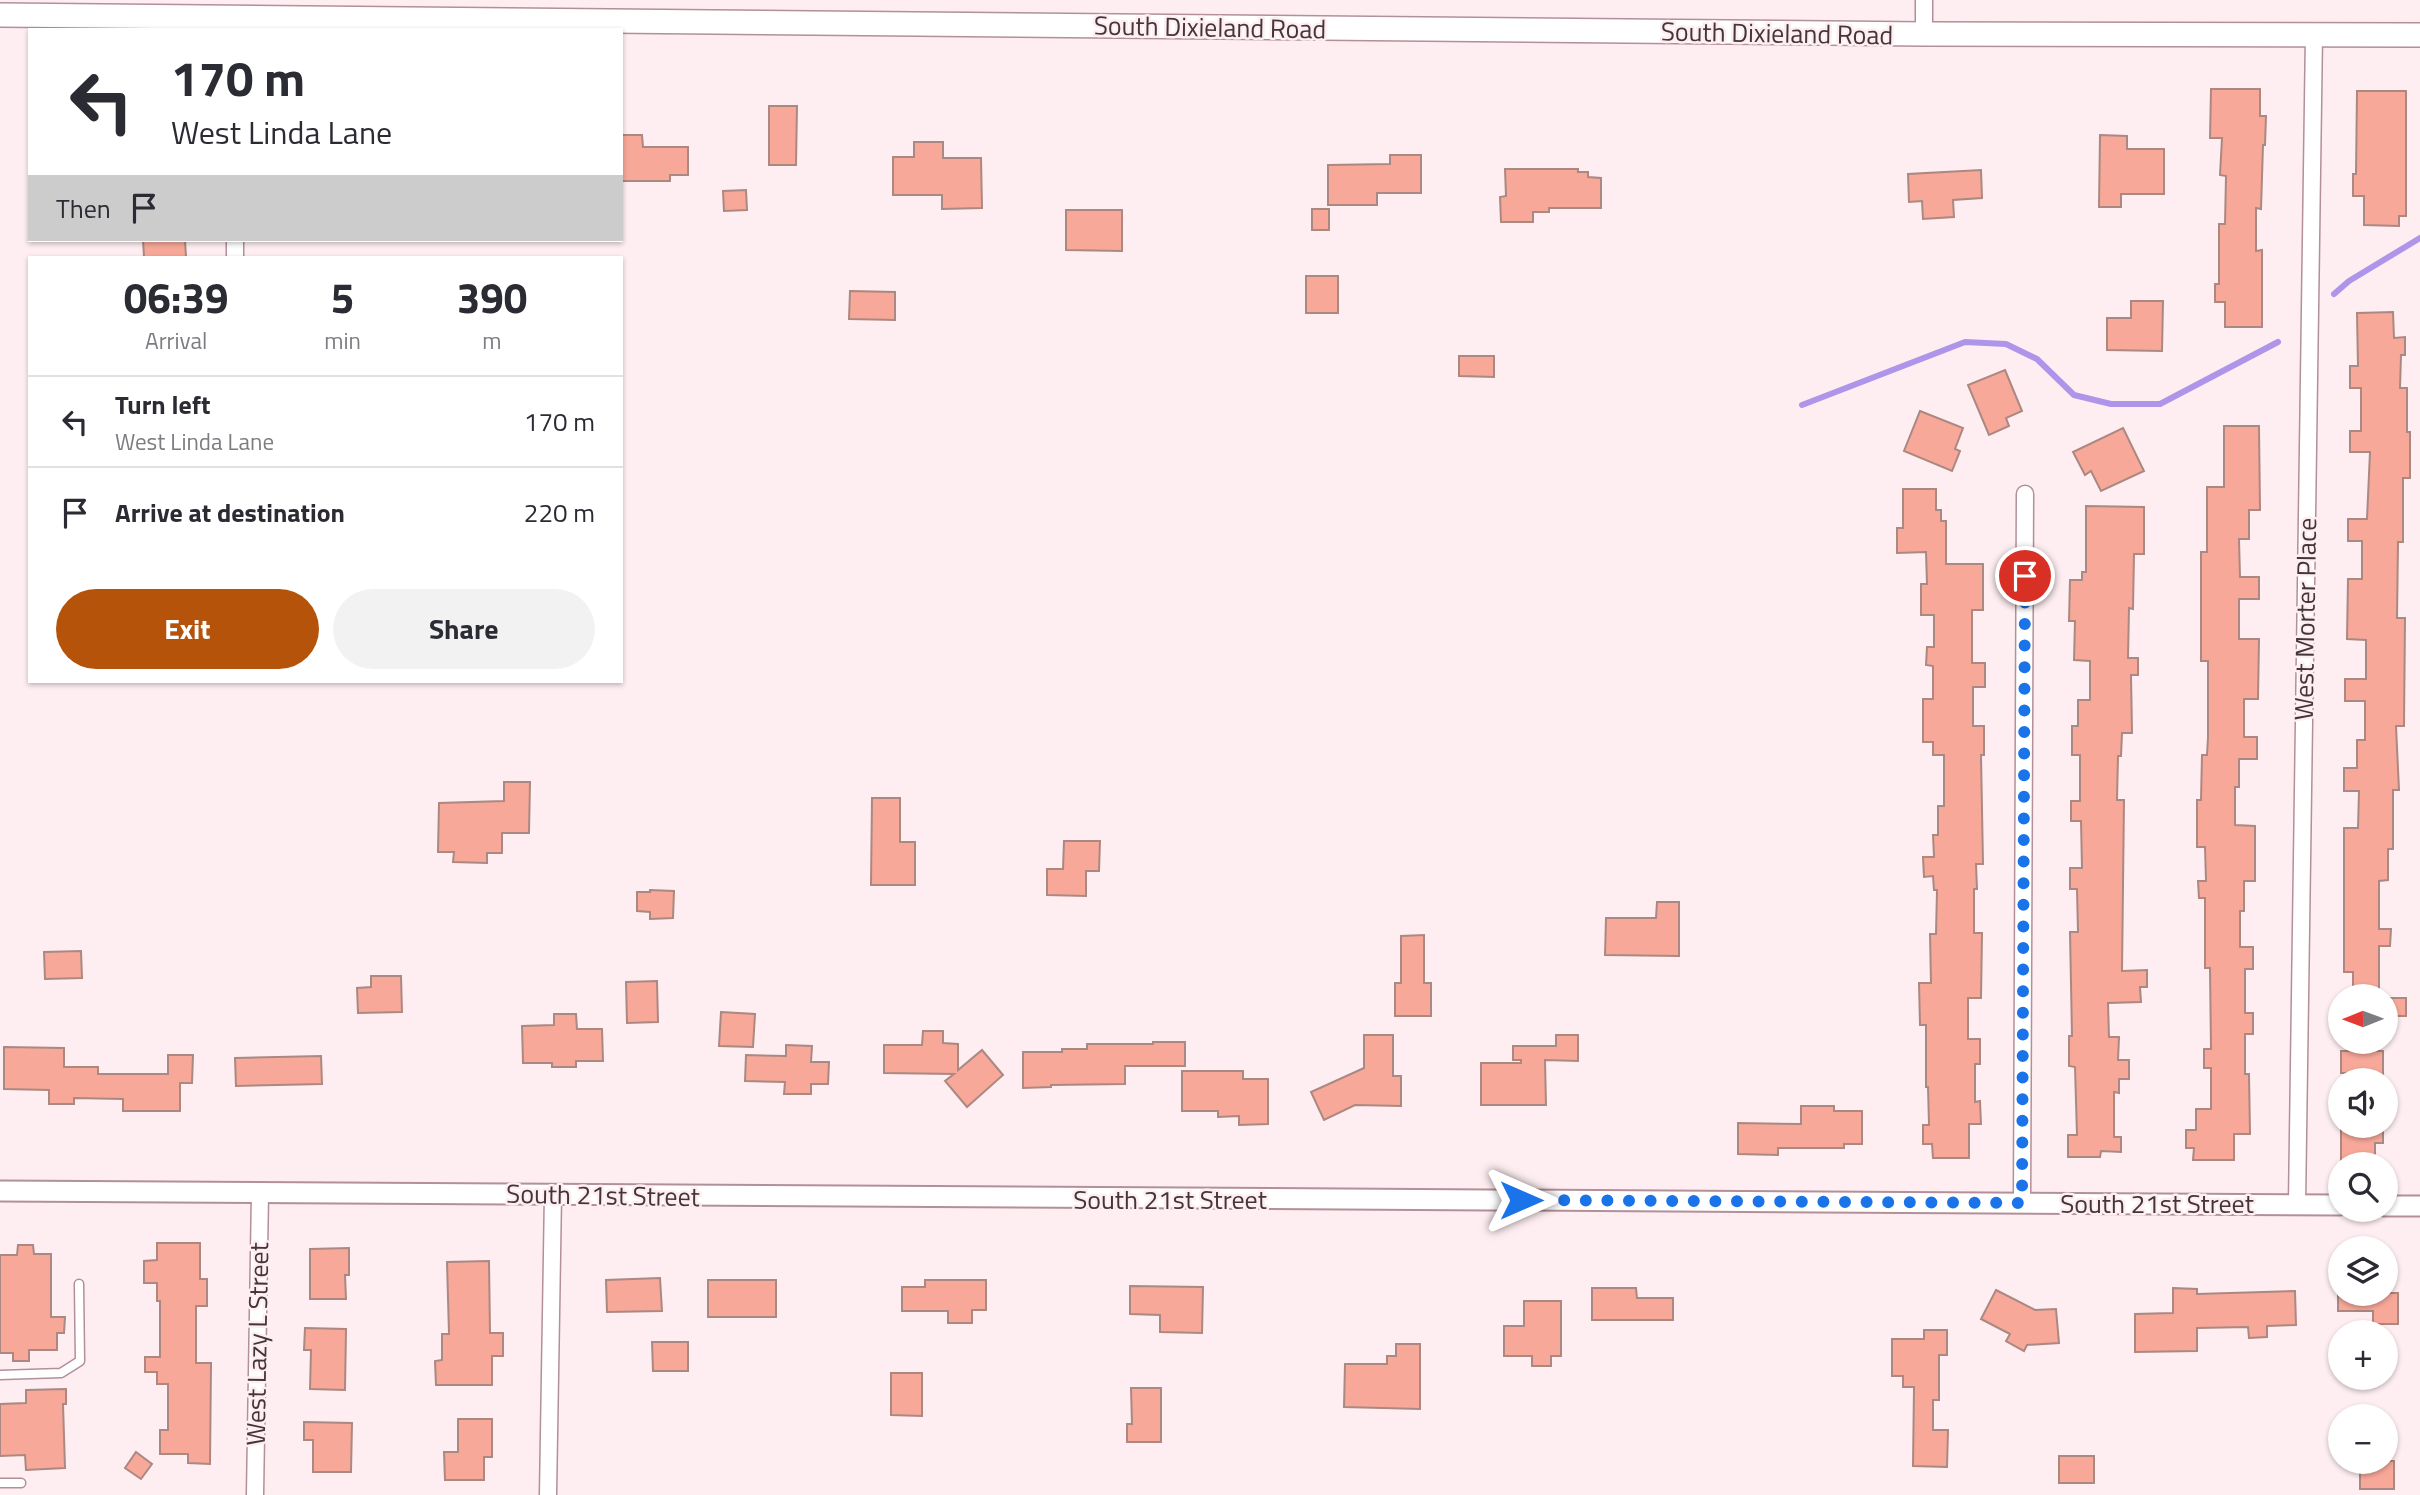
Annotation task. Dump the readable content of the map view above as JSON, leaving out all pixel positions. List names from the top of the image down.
{
  "streets": {
    "main road": ["South Dixieland Road"],
    "street": ["West Morter Place", "South 21st Street", "West Lazy L Street"]
  },
  "crossings": [
    ["South Dixieland Road", "West Morter Place"],
    ["West Morter Place", "South 21st Street"],
    ["South 21st Street", "West Lazy L Street"]
  ],
  "north": "left",
  "page": {
    "turn": ["170 m", "West Linda Lane"],
    "then": "Then",
    "eta": [
      "06:39",
      "Arrival",
      "5",
      "min",
      "390",
      "m"
    ],
    "list": [
      {
        "name": "Turn left",
        "note": "West Linda Lane",
        "value": "170 m"
      },
      {
        "name": "Arrive at destination",
        "value": "220 m"
      }
    ],
    "buttons": ["Exit", "Share"],
    "map_buttons": ["+", "−"]
  }
}
